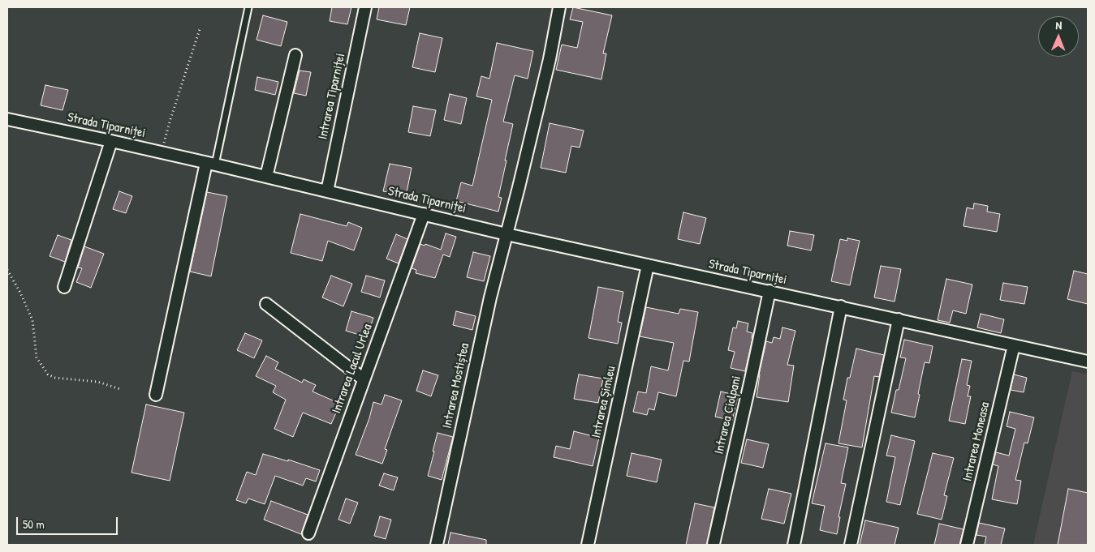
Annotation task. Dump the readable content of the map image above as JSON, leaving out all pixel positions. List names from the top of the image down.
{
  "streets": {
    "street": [
      "Intrarea Tiparniței",
      "Strada Tiparniței",
      "Intrarea Lacul Urlea",
      "Intrarea Mostiștea",
      "Intrarea Șimleu",
      "Intrarea Ciolpani",
      "Intrarea Moneasa"
    ]
  },
  "crossings": [
    ["Intrarea Tiparniței", "Strada Tiparniței"],
    ["Strada Tiparniței", "Intrarea Lacul Urlea"],
    ["Strada Tiparniței", "Intrarea Mostiștea"],
    ["Strada Tiparniței", "Intrarea Șimleu"],
    ["Strada Tiparniței", "Intrarea Ciolpani"],
    ["Strada Tiparniței", "Intrarea Moneasa"]
  ],
  "scale_bar": "50 m",
  "north": "top"
}
